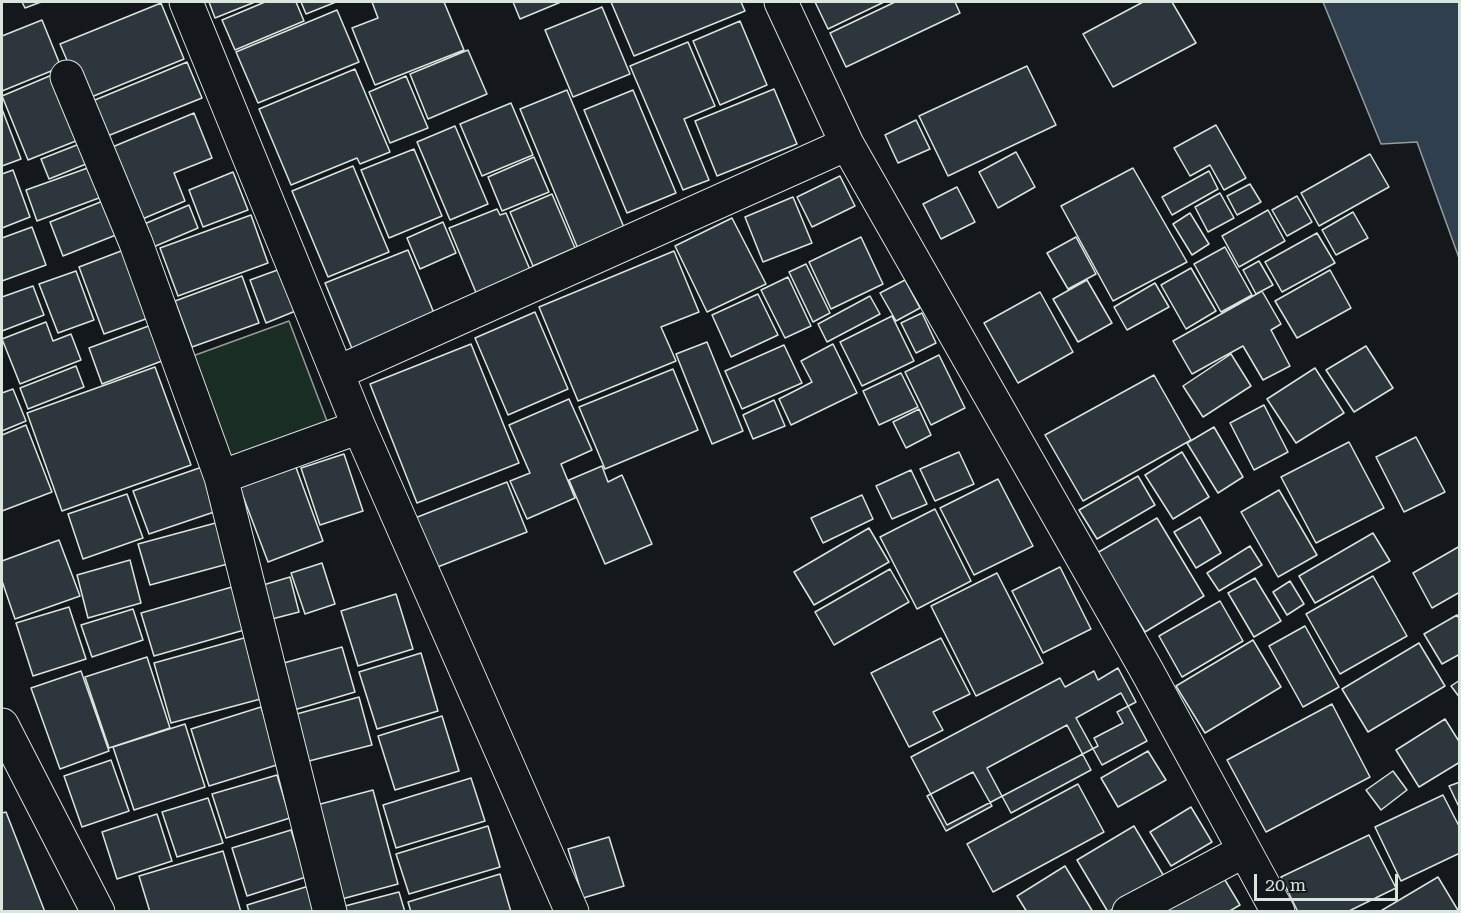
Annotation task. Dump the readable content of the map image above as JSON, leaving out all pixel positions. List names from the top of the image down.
{
  "scale_bar": "20 m"
}
